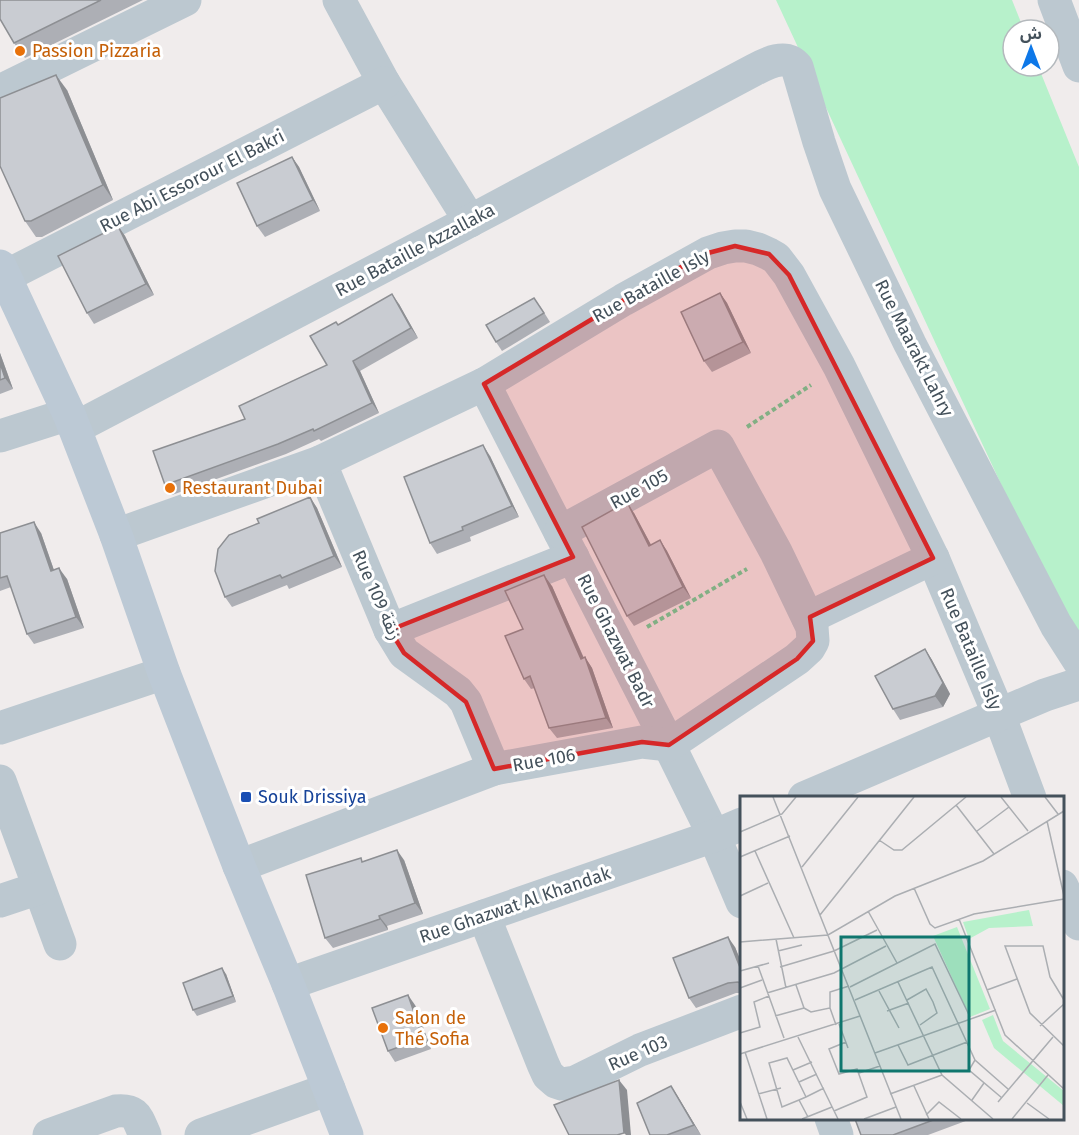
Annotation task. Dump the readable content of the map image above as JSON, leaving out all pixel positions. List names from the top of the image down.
{
  "streets": {
    "street": [
      "Rue Abi Essorour El Bakri",
      "Rue Bataille Azzallaka",
      "Rue Bataille Isly",
      "Rue Maarakt Lahry",
      "Rue 105",
      "Rue 109 زنقة",
      "Rue Ghazwat Badr",
      "Rue 106",
      "Rue Ghazwat Al Khandak",
      "Rue 103"
    ]
  },
  "crossings": [
    ["Rue Bataille Azzallaka", "Rue Maarakt Lahry"],
    ["Rue Bataille Isly", "Rue 109 زنقة"],
    ["Rue Bataille Isly", "Rue Ghazwat Badr"],
    ["Rue 105", "Rue 109 زنقة"],
    ["Rue 105", "Rue Ghazwat Badr"],
    ["Rue 109 زنقة", "Rue 106"],
    ["Rue Ghazwat Badr", "Rue 106"],
    ["Rue Ghazwat Badr", "Rue Ghazwat Al Khandak"],
    ["Rue Ghazwat Al Khandak", "Rue 103"]
  ],
  "places": {
    "other": ["Passion Pizzaria", "Restaurant Dubai", "Salon de Thé Sofia"],
    "transit": ["Souk Drissiya"]
  },
  "north": "top"
}
